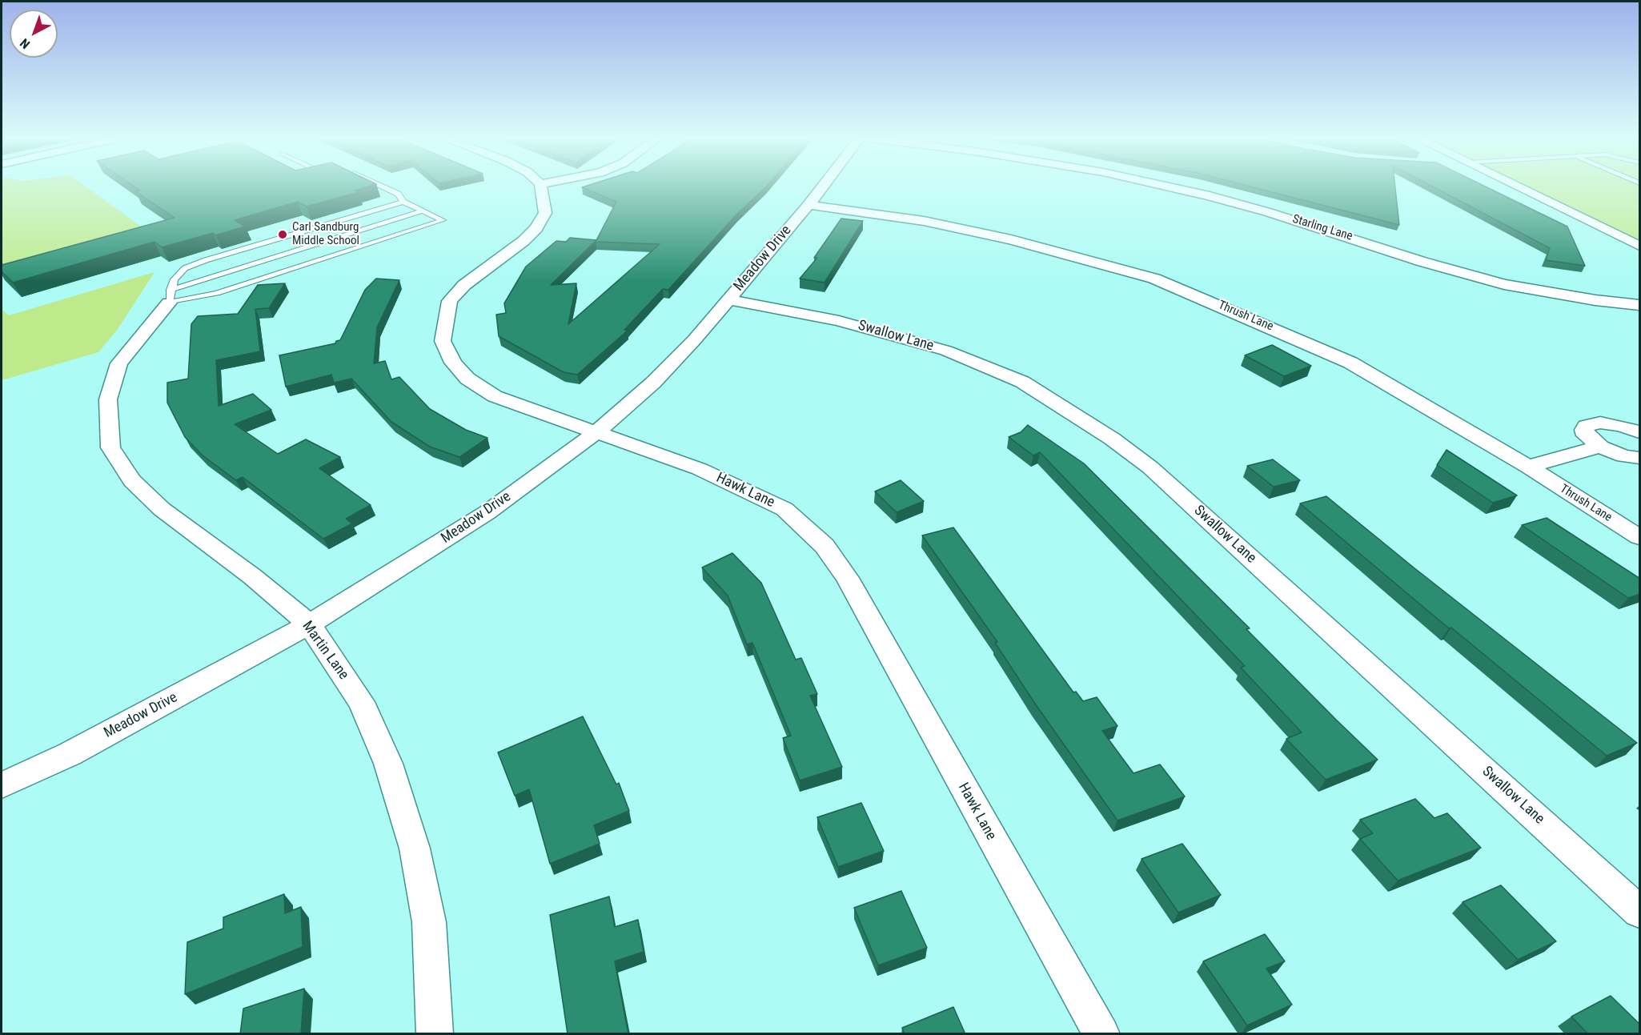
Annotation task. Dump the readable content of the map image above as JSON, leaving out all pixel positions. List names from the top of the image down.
{
  "streets": {
    "street": [
      "Starling Lane",
      "Meadow Drive",
      "Thrush Lane",
      "Swallow Lane",
      "Hawk Lane",
      "Martin Lane"
    ]
  },
  "crossings": [
    ["Meadow Drive", "Thrush Lane"],
    ["Meadow Drive", "Swallow Lane"],
    ["Meadow Drive", "Hawk Lane"],
    ["Meadow Drive", "Martin Lane"]
  ],
  "places": ["Carl Sandburg Middle School"],
  "north": "bottom left"
}
